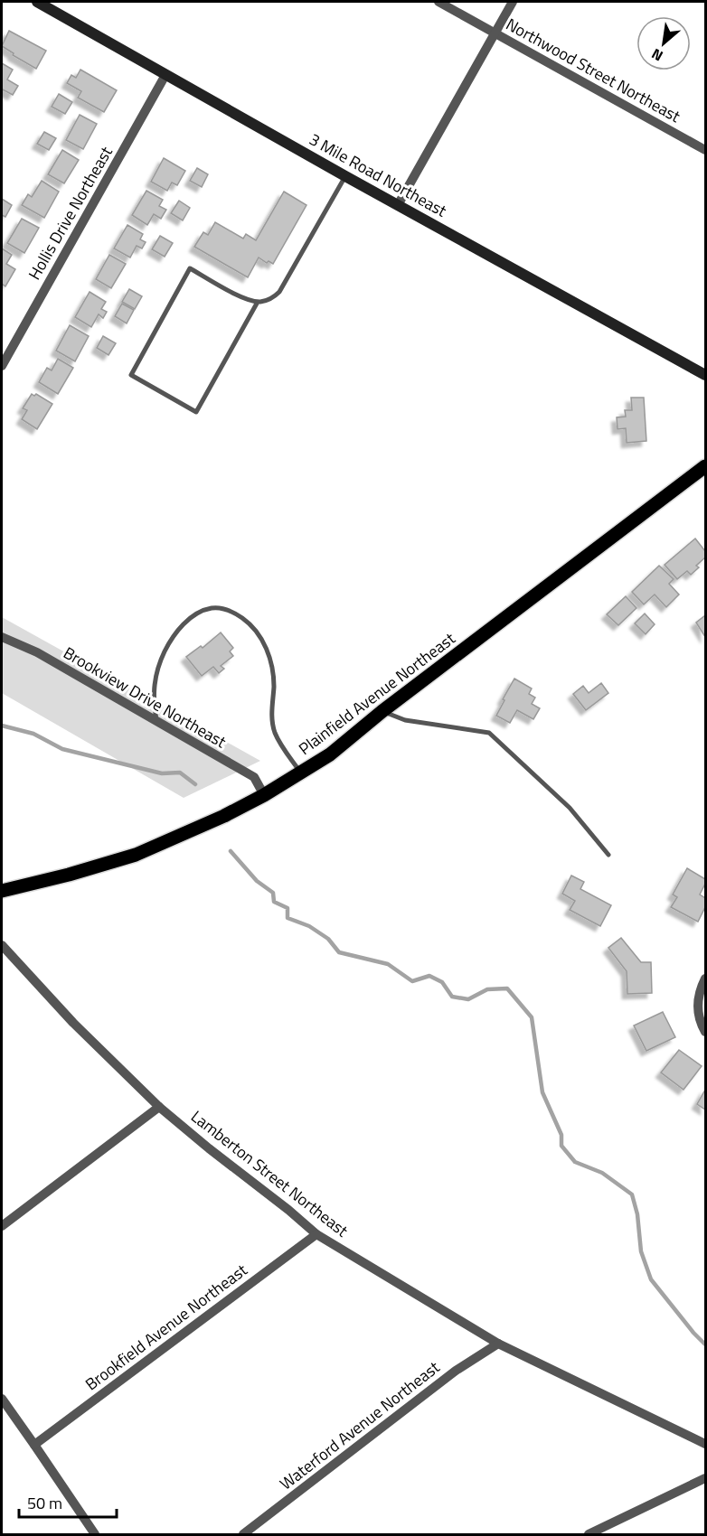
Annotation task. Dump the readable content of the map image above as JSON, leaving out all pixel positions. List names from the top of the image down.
{
  "streets": {
    "main road": ["3 Mile Road Northeast", "Plainfield Avenue Northeast"],
    "street": [
      "Northwood Street Northeast",
      "Hollis Drive Northeast",
      "Brookview Drive Northeast",
      "Lamberton Street Northeast",
      "Brookfield Avenue Northeast",
      "Waterford Avenue Northeast"
    ]
  },
  "crossings": [
    ["3 Mile Road Northeast", "Hollis Drive Northeast"],
    ["Plainfield Avenue Northeast", "Brookview Drive Northeast"],
    ["Lamberton Street Northeast", "Brookfield Avenue Northeast"],
    ["Lamberton Street Northeast", "Waterford Avenue Northeast"]
  ],
  "scale_bar": "50 m",
  "north": "bottom left"
}
